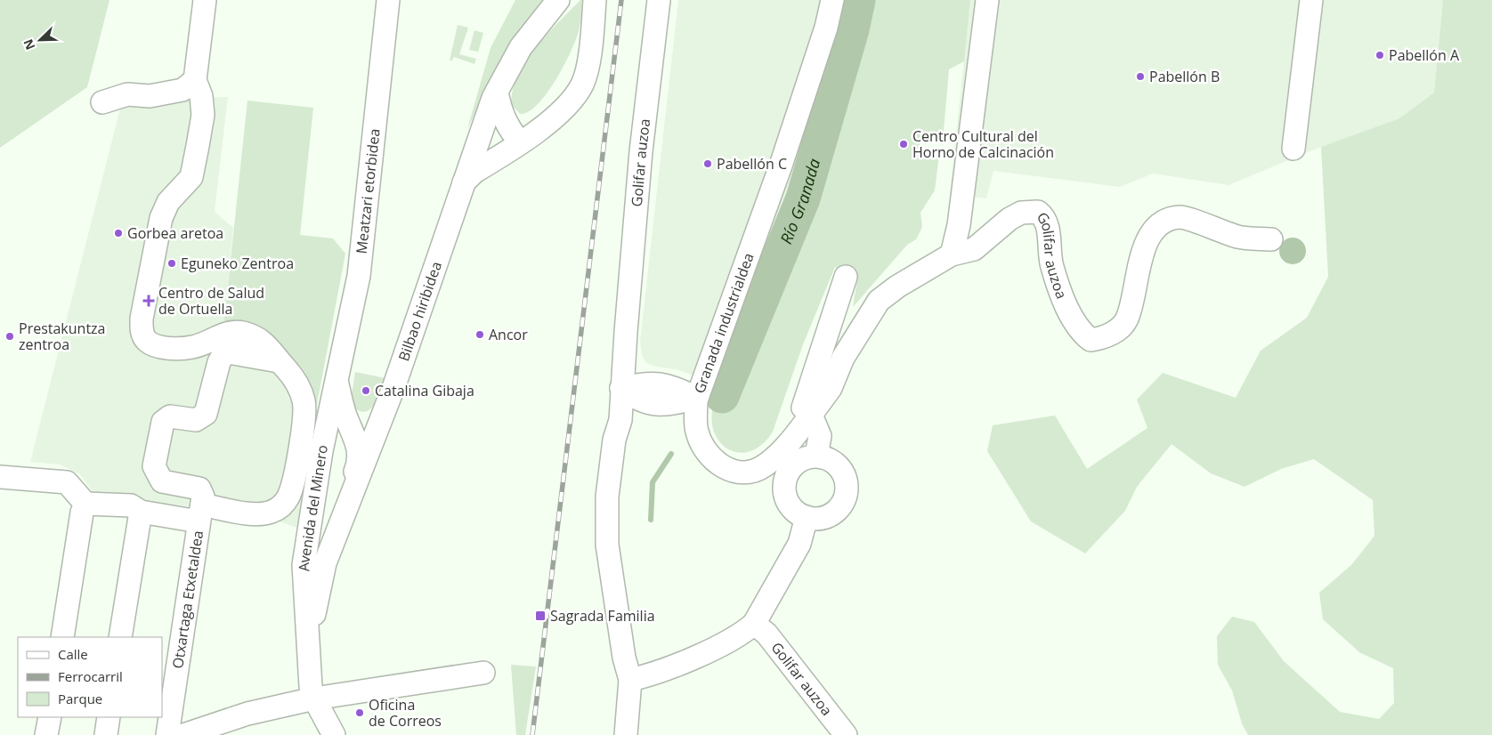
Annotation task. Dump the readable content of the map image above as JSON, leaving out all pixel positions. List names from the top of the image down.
{
  "streets": {
    "street": [
      "Golifar auzoa",
      "Meatzari etorbidea",
      "Bilbao hiribidea",
      "Granada industrialdea",
      "Avenida del Minero",
      "Otxartaga Etxetaldea"
    ]
  },
  "crossings": [
    ["Golifar auzoa", "Granada industrialdea"],
    ["Meatzari etorbidea", "Avenida del Minero"],
    ["Bilbao hiribidea", "Avenida del Minero"]
  ],
  "water": ["Río Granada"],
  "places": {
    "other": [
      "Pabellón A",
      "Pabellón B",
      "Centro Cultural del Horno de Calcinación",
      "Pabellón C",
      "Gorbea aretoa",
      "Eguneko Zentroa",
      "Ancor",
      "Prestakuntza zentroa",
      "Catalina Gibaja",
      "Oficina de Correos"
    ],
    "health": ["Centro de Salud de Ortuella"],
    "transit": ["Sagrada Familia"]
  },
  "legend": ["Calle", "Ferrocarril", "Parque"],
  "north": "bottom left"
}
